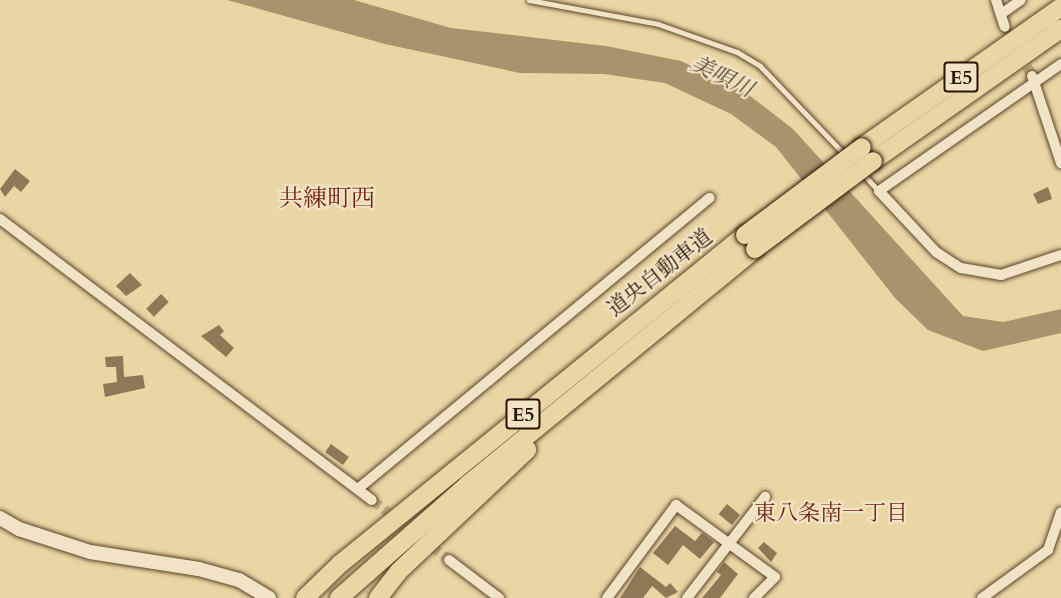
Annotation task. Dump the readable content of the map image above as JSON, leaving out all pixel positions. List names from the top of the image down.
{
  "streets": {
    "highway": ["E5", "道央自動車道"]
  },
  "districts": ["共練町西", "東八条南一丁目"],
  "water": ["美唄川"]
}
